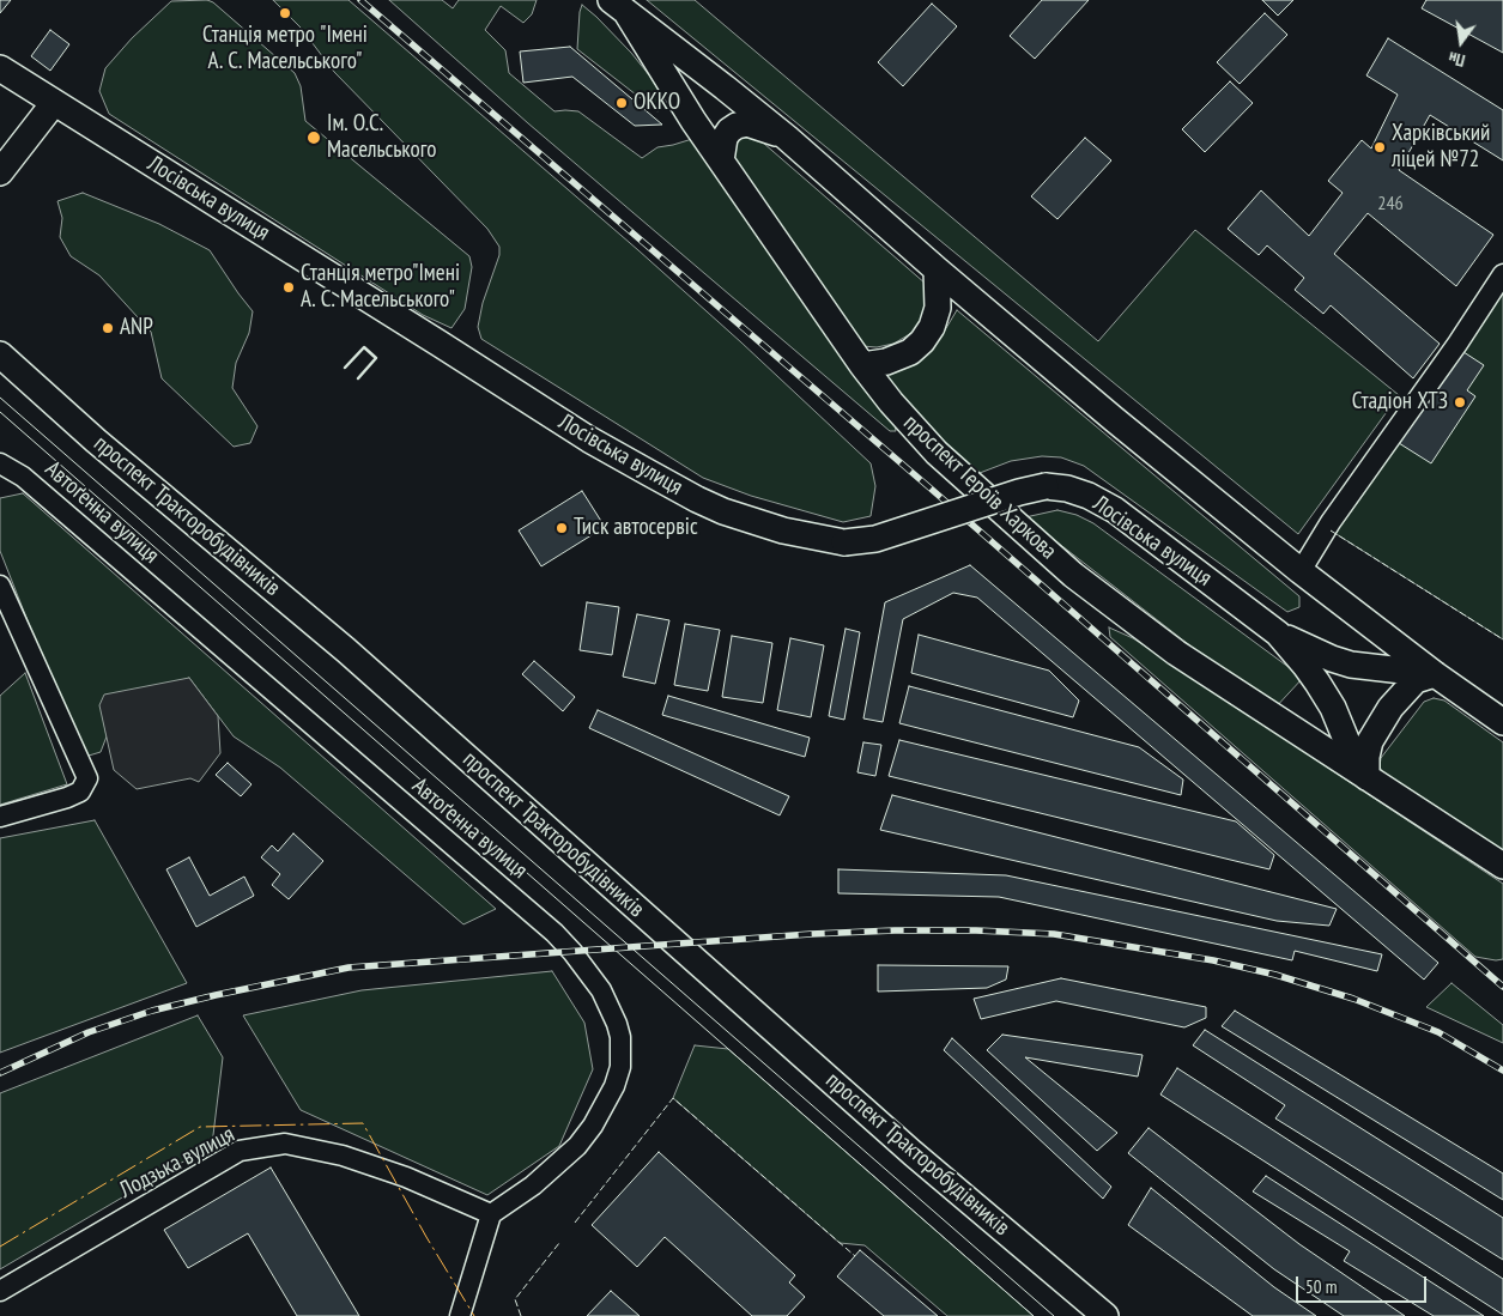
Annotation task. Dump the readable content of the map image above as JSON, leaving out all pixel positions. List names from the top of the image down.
{
  "streets": {
    "main road": ["Лосівська вулиця", "проспект Героїв Харкова", "проспект Тракторобудівників"],
    "street": ["Автоґенна вулиця", "Лодзька вулиця"]
  },
  "crossings": [
    ["Автоґенна вулиця", "Лодзька вулиця"]
  ],
  "places": [
    "Станція метро \"Імені А. С. Масельського\"",
    "ОККО",
    "Ім. О.С. Масельського",
    "Харківський ліцей №72",
    "Станція метро\"Імені А. С. Масельського\"",
    "ANP",
    "Стадіон ХТЗ",
    "Тиск автосервіс"
  ],
  "house_numbers": ["246"],
  "scale_bar": "50 m",
  "north": "bottom"
}
